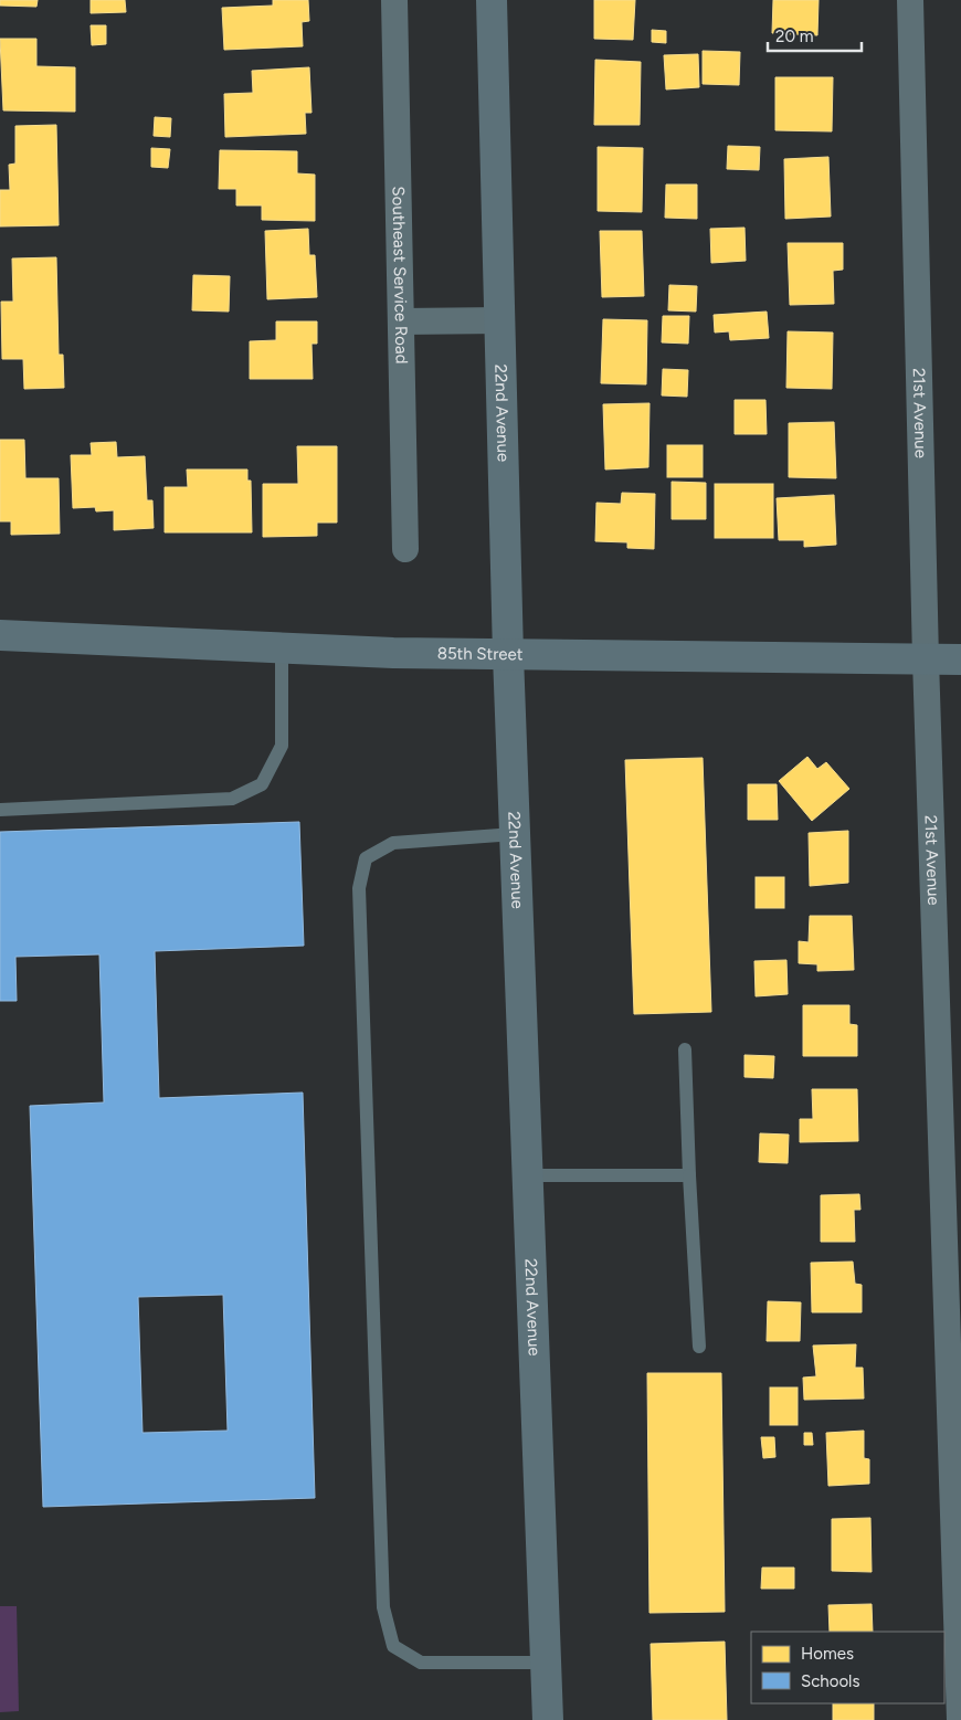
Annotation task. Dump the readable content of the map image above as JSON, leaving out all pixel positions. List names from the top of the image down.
{
  "streets": {
    "street": [
      "Southeast Service Road",
      "22nd Avenue",
      "21st Avenue",
      "85th Street"
    ]
  },
  "crossings": [
    ["22nd Avenue", "85th Street"],
    ["21st Avenue", "85th Street"]
  ],
  "legend": ["Homes", "Schools"],
  "scale_bar": "20 m"
}
